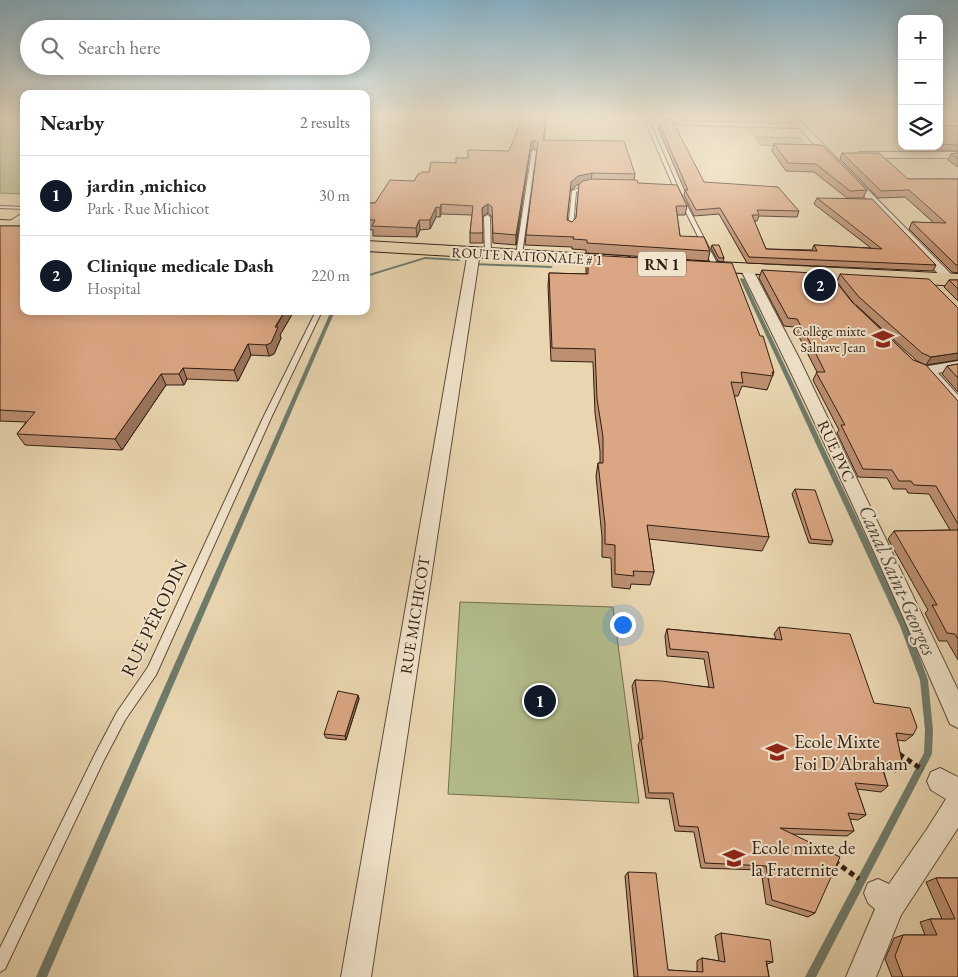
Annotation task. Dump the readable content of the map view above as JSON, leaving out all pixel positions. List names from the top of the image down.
{
  "streets": {
    "main road": ["ROUTE NATIONALE # 1", "RN 1"],
    "street": ["RUE PVC", "RUE MICHICOT"],
    "lane": ["RUE PÉRODIN"]
  },
  "crossings": [
    ["ROUTE NATIONALE # 1", "RUE MICHICOT"],
    ["RN 1", "RUE PVC"]
  ],
  "water": ["Canal Saint-Georges"],
  "places": {
    "school or university": ["Collège mixte Salnave Jean", "Ecole Mixte Foi D'Abraham", "Ecole mixte de la Fraternite"]
  },
  "page": {
    "map_buttons": ["+", "−"],
    "search": "Search here",
    "heading": ["Nearby", "2 results"],
    "list": [
      {
        "mark": "1",
        "name": "jardin ,michico",
        "note": "Park · Rue Michicot",
        "value": "30 m"
      },
      {
        "mark": "2",
        "name": "Clinique medicale Dash",
        "note": "Hospital",
        "value": "220 m"
      }
    ],
    "pins": ["2", "1"]
  }
}
